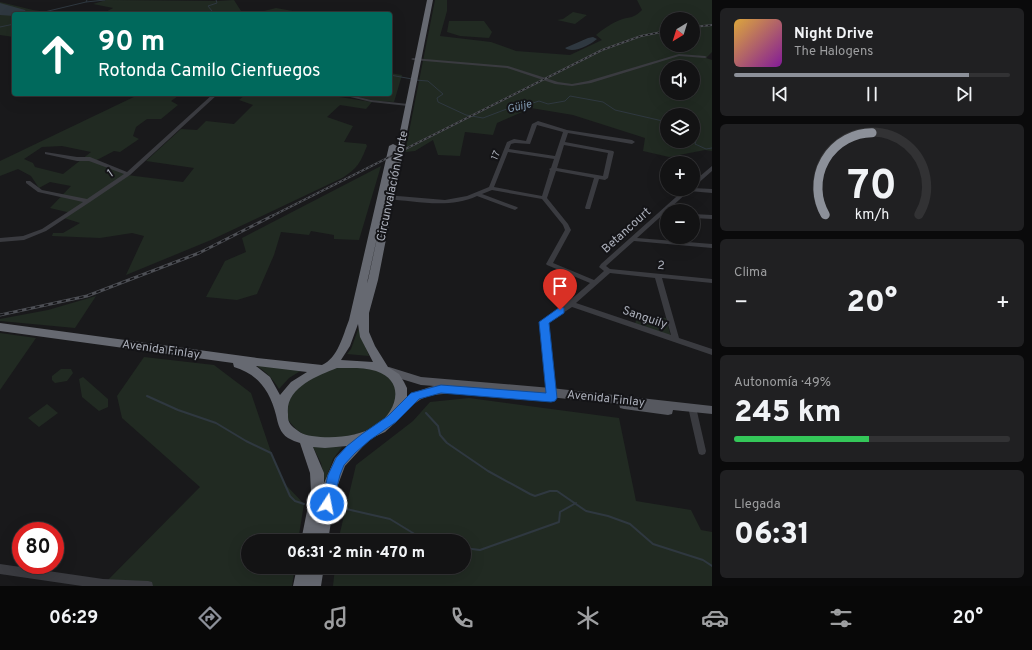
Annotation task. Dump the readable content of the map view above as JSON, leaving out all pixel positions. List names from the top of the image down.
{
  "streets": {
    "highway": ["Circunvalación Norte", "Avenida Finlay"],
    "street": [
      "17",
      "1",
      "Betancourt",
      "2",
      "Sanguily"
    ]
  },
  "crossings": [
    ["Circunvalación Norte", "Avenida Finlay"],
    ["Betancourt", "2"]
  ],
  "water": ["Güije"],
  "north": "bottom left",
  "page": {
    "map_buttons": ["+", "−"],
    "turn": ["90 m", "Rotonda Camilo Cienfuegos"],
    "song": ["Night Drive", "The Halogens"],
    "tile": [
      "Clima",
      ["Autonomía · 49%", "245 km"],
      ["Llegada", "06:31"]
    ],
    "heat": ["−", "20°", "+"],
    "limit": "80",
    "trip": "06:31 · 2 min · 470 m",
    "tabs": ["06:29", "20°"],
    "gauge": ["70", "km/h"]
  }
}
